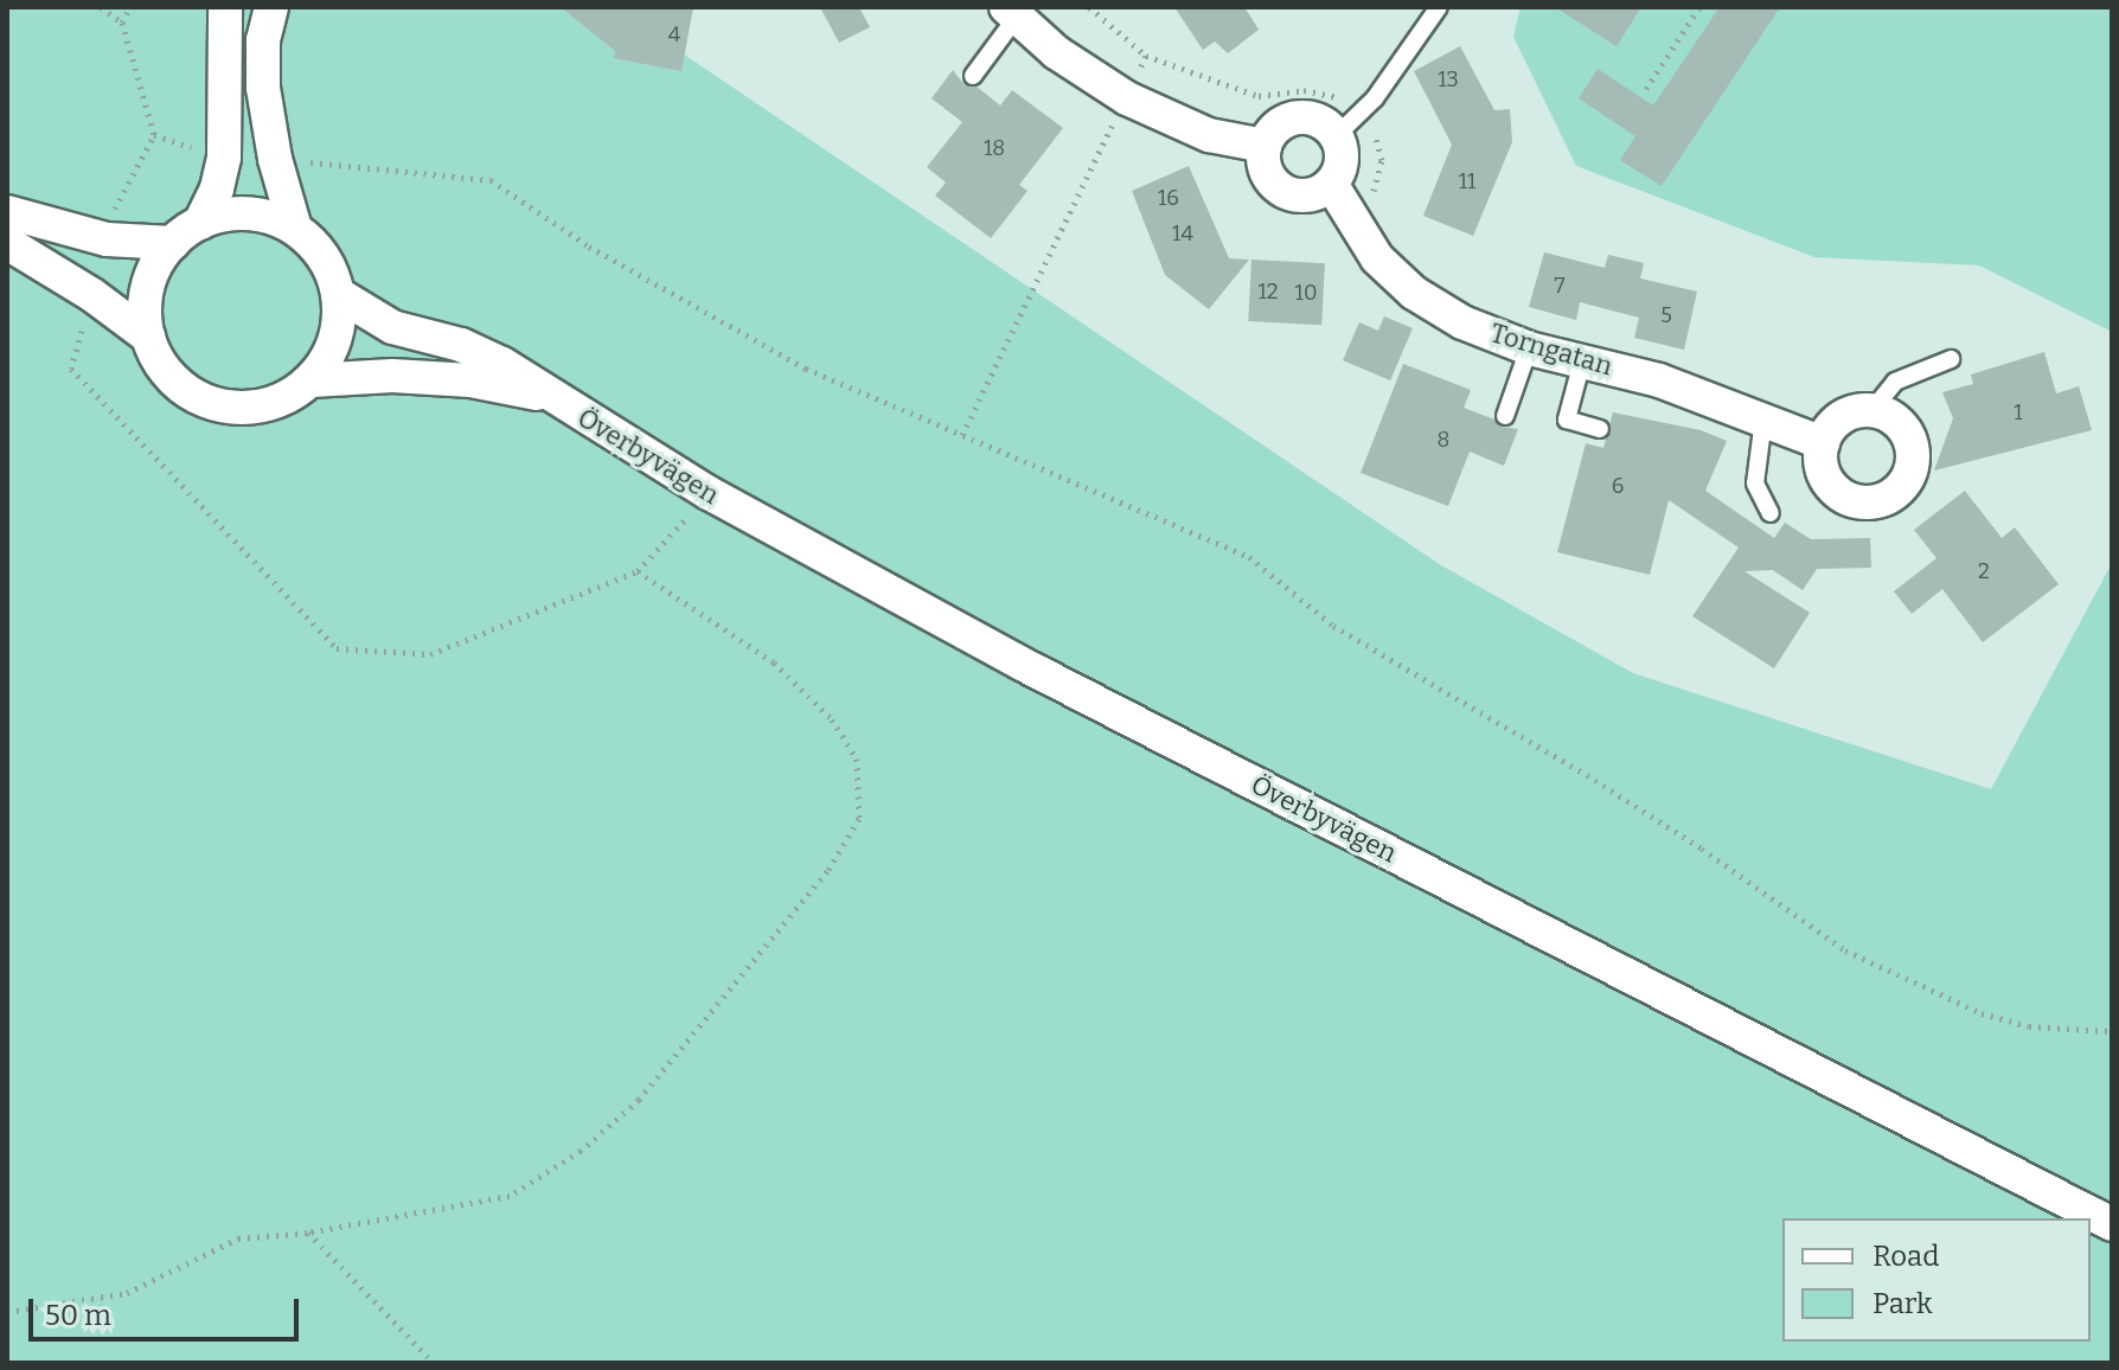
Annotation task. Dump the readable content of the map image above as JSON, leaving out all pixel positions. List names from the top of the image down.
{
  "streets": {
    "street": ["Torngatan", "Överbyvägen"]
  },
  "house_numbers": [
    "4",
    "13",
    "18",
    "11",
    "16",
    "14",
    "7",
    "12",
    "10",
    "5",
    "1",
    "8",
    "6",
    "2"
  ],
  "legend": ["Road", "Park"],
  "scale_bar": "50 m"
}
